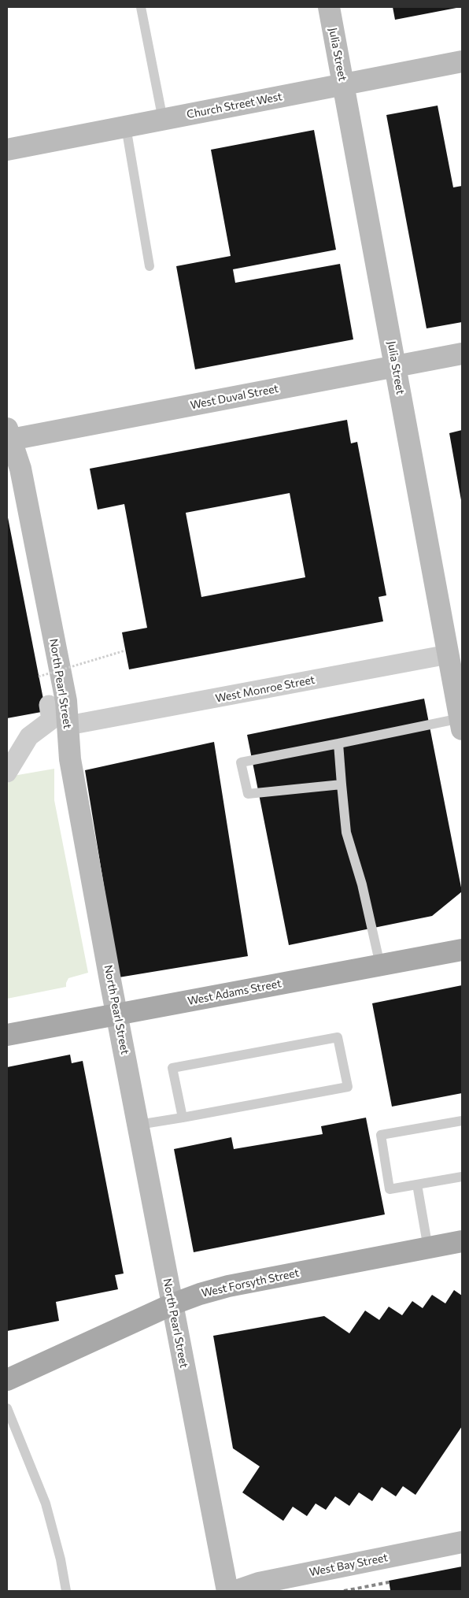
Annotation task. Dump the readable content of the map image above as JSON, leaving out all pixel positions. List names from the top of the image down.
{
  "streets": {
    "main road": ["West Adams Street", "West Forsyth Street"],
    "street": [
      "Julia Street",
      "Church Street West",
      "West Duval Street",
      "North Pearl Street",
      "West Monroe Street",
      "West Bay Street"
    ]
  },
  "crossings": [
    ["Julia Street", "Church Street West"],
    ["Julia Street", "West Duval Street"],
    ["Julia Street", "West Monroe Street"],
    ["West Duval Street", "North Pearl Street"],
    ["North Pearl Street", "West Monroe Street"],
    ["North Pearl Street", "West Adams Street"],
    ["North Pearl Street", "West Forsyth Street"]
  ]
}
